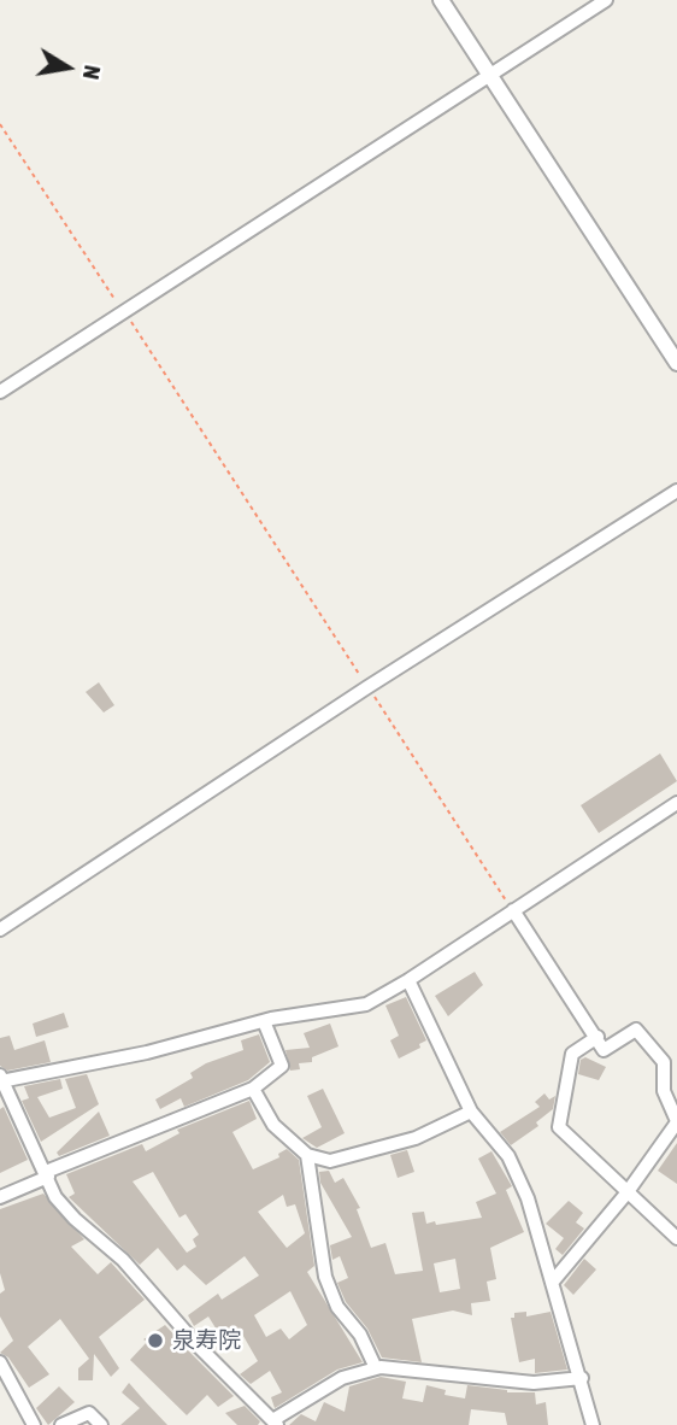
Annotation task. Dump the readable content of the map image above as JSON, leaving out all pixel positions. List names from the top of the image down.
{
  "places": ["泉寿院"],
  "north": "right"
}
